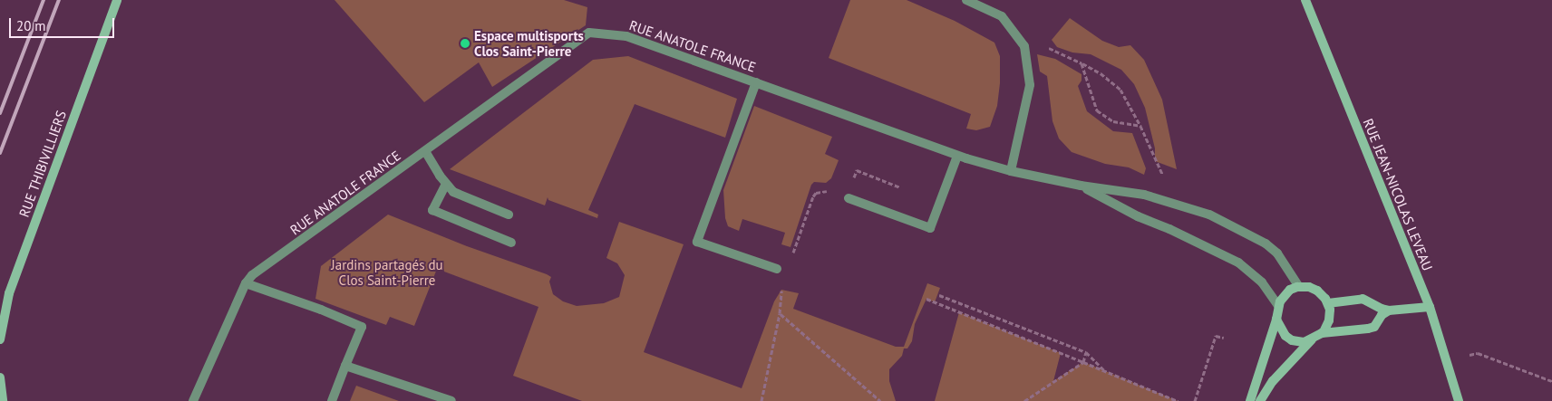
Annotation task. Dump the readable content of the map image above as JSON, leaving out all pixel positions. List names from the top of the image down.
{
  "streets": {
    "street": ["RUE ANATOLE FRANCE", "RUE THIBIVILLIERS", "RUE JEAN-NICOLAS LEVEAU"]
  },
  "parks": ["Jardins partagés du Clos Saint-Pierre"],
  "places": ["Espace multisports Clos Saint-Pierre"],
  "scale_bar": "20 m"
}
